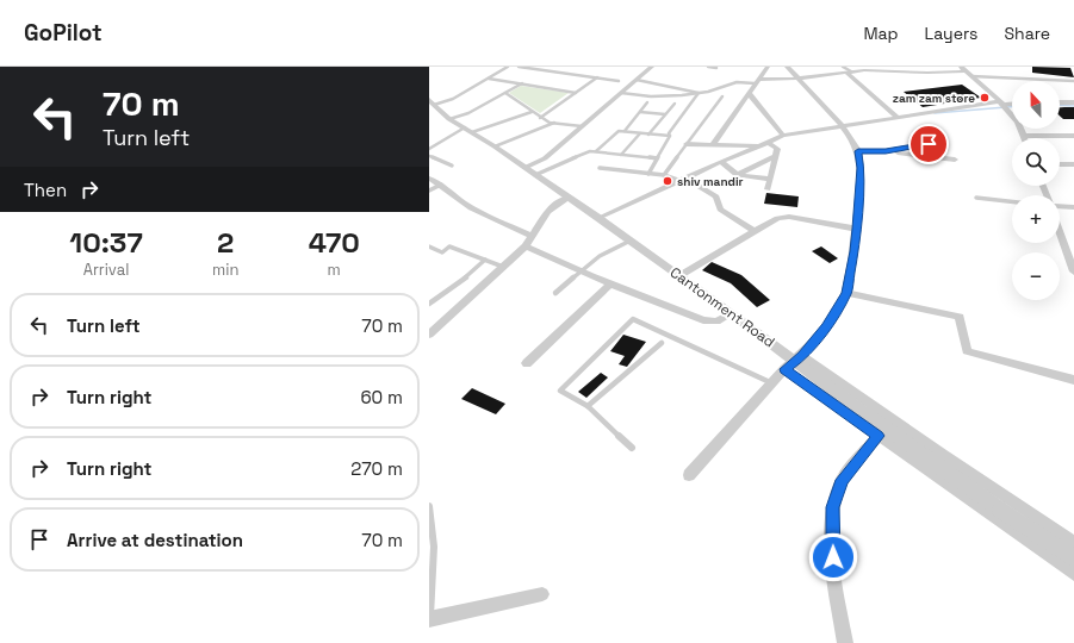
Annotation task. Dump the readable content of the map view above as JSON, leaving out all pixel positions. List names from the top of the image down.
{
  "streets": {
    "street": ["Cantonment Road"]
  },
  "places": ["zam zam store", "shiv mandir"],
  "north": "top",
  "page": {
    "header": "GoPilot",
    "nav": ["Map", "Layers", "Share"],
    "turn": ["70 m", "Turn left"],
    "map_buttons": ["+", "−"],
    "then": "Then",
    "eta": [
      "10:37",
      "Arrival",
      "2",
      "min",
      "470",
      "m"
    ],
    "list": [
      {
        "name": "Turn left",
        "value": "70 m"
      },
      {
        "name": "Turn right",
        "value": "60 m"
      },
      {
        "name": "Turn right",
        "value": "270 m"
      },
      {
        "name": "Arrive at destination",
        "value": "70 m"
      }
    ]
  }
}
